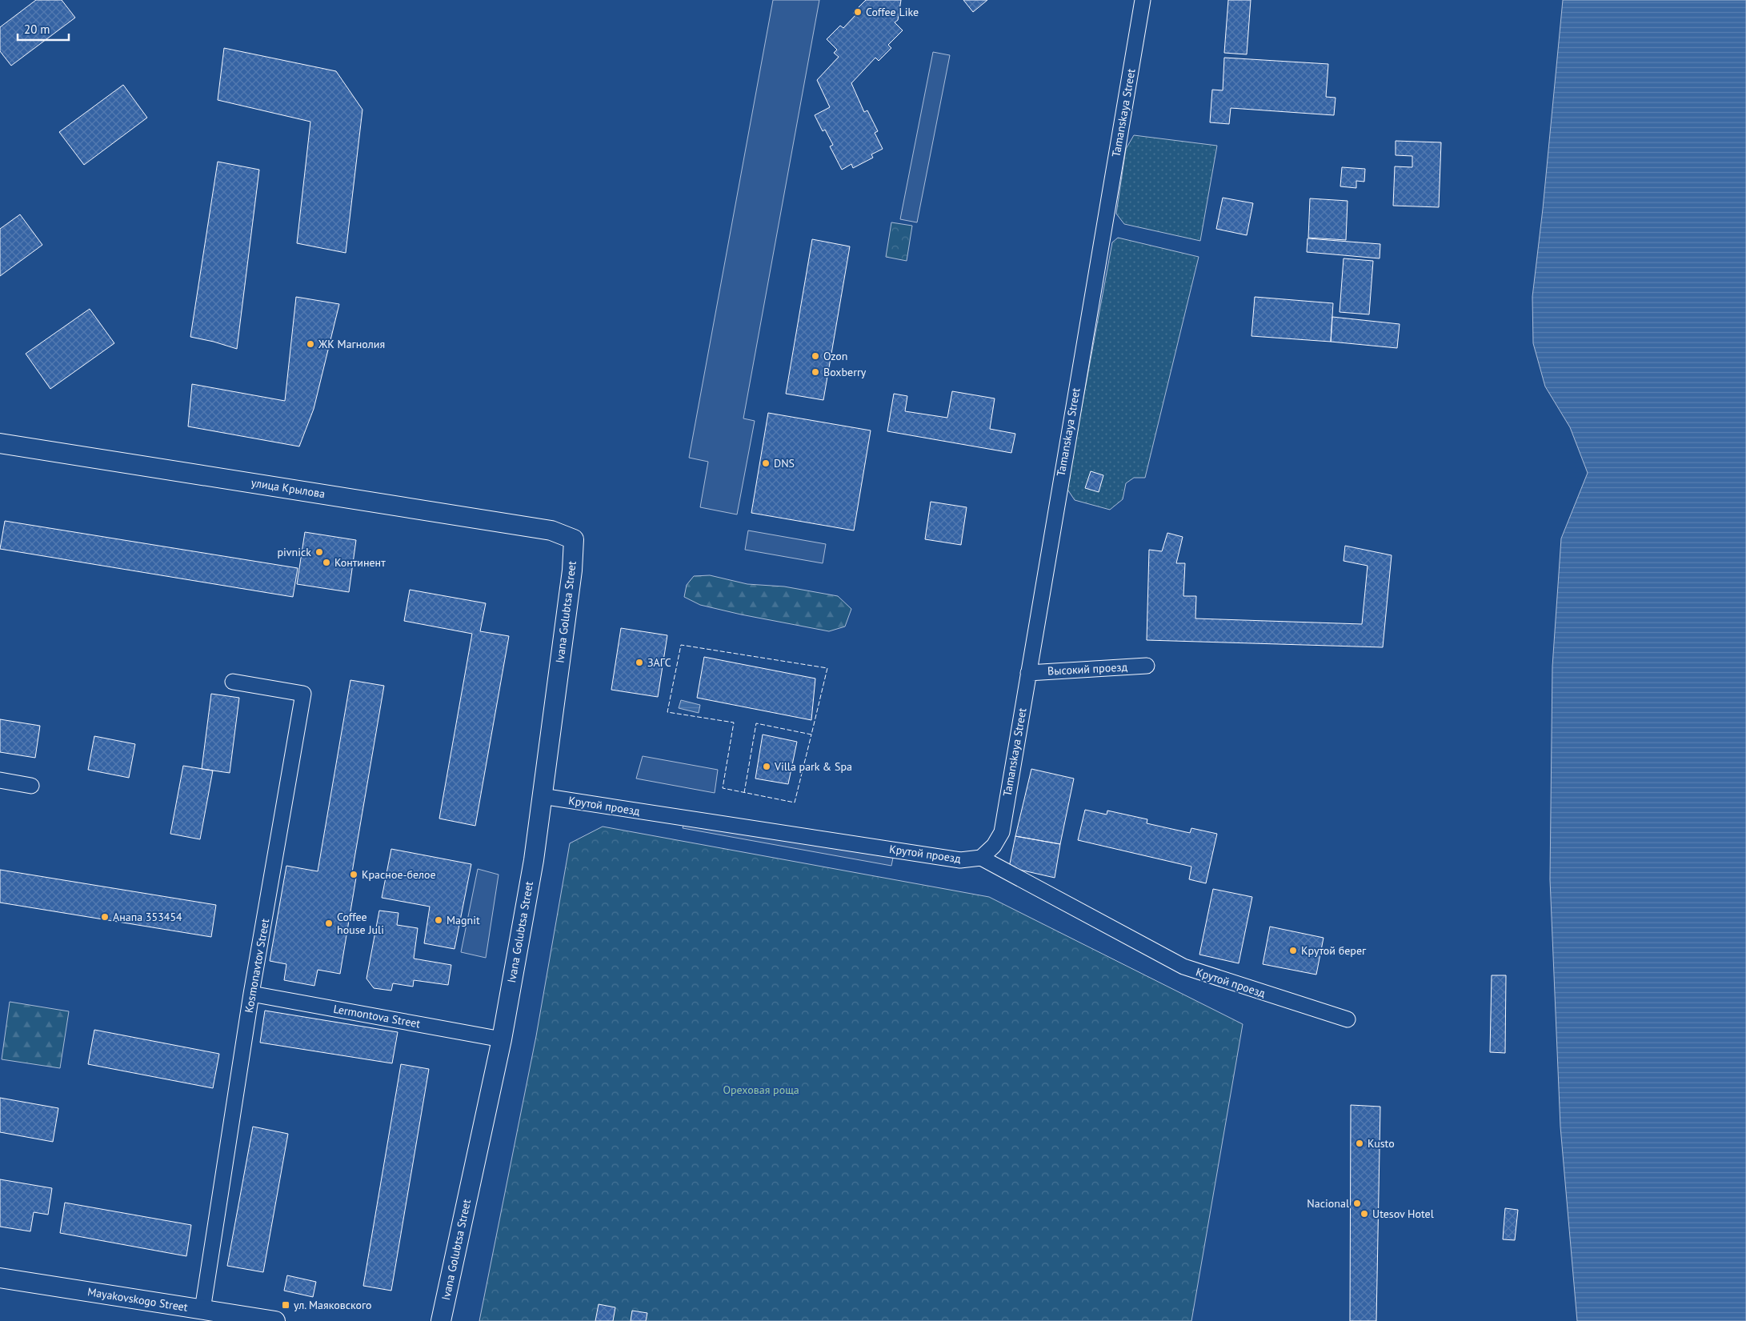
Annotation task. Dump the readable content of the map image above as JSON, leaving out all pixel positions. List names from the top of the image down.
{
  "streets": {
    "street": [
      "Tamanskaya Street",
      "улица Крылова",
      "Ivana Golubtsa Street",
      "Высокий проезд",
      "Крутой проезд",
      "Kosmonavtov Street",
      "Lermontova Street",
      "Mayakovskogo Street"
    ]
  },
  "crossings": [
    ["Tamanskaya Street", "Высокий проезд"],
    ["Tamanskaya Street", "Крутой проезд"],
    ["улица Крылова", "Ivana Golubtsa Street"],
    ["Ivana Golubtsa Street", "Крутой проезд"],
    ["Ivana Golubtsa Street", "Lermontova Street"],
    ["Kosmonavtov Street", "Lermontova Street"],
    ["Kosmonavtov Street", "Mayakovskogo Street"]
  ],
  "parks": ["Ореховая роща"],
  "places": {
    "other": [
      "Coffee Like",
      "ЖК Магнолия",
      "Ozon",
      "Boxberry",
      "DNS",
      "pivnick",
      "Континент",
      "ЗАГС",
      "Villa park & Spa",
      "Красное-белое",
      "Анапа 353454",
      "Magnit",
      "Coffee house Juli",
      "Крутой берег",
      "Kusto",
      "Nacional",
      "Utesov Hotel"
    ],
    "transit": ["ул. Маяковского"]
  },
  "scale_bar": "20 m"
}
